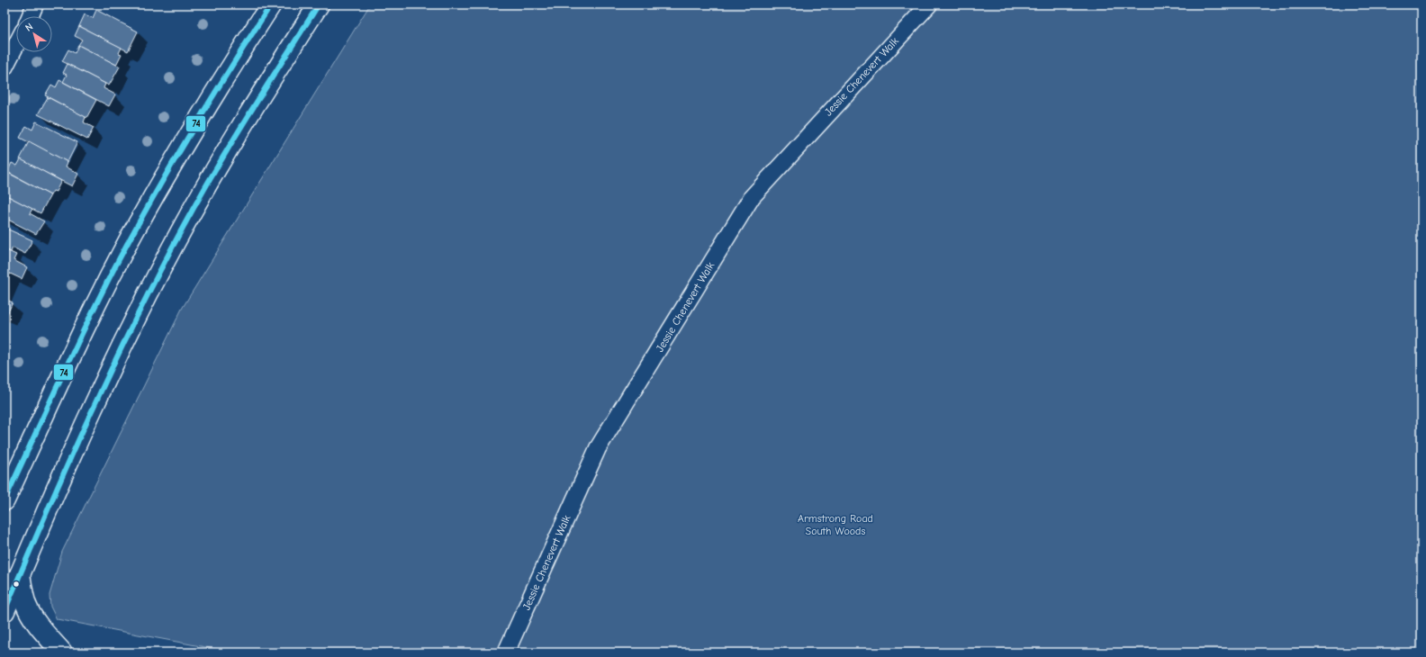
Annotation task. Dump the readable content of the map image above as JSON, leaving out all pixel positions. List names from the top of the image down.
{
  "streets": {
    "street": ["Jessie Chenevert Walk"]
  },
  "parks": ["Armstrong Road South Woods"],
  "lines": ["transit line 74"],
  "north": "top left"
}
